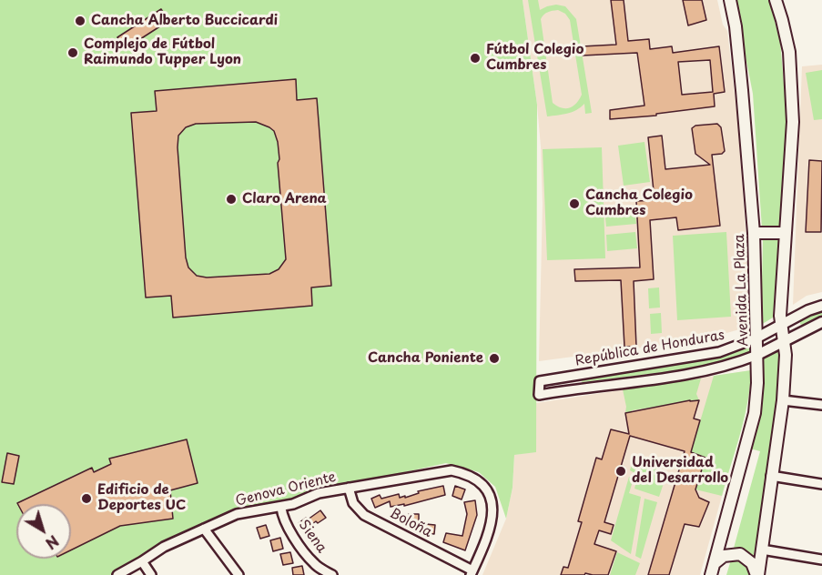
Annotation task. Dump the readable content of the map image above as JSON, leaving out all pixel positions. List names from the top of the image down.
{
  "streets": {
    "main road": ["Avenida La Plaza"],
    "street": [
      "República de Honduras",
      "Genova Oriente",
      "Boloña",
      "Siena"
    ]
  },
  "crossings": [
    ["Avenida La Plaza", "República de Honduras"],
    ["Genova Oriente", "Boloña"],
    ["Genova Oriente", "Siena"]
  ],
  "places": [
    "Cancha Alberto Buccicardi",
    "Complejo de Fútbol Raimundo Tupper Lyon",
    "Fútbol Colegio Cumbres",
    "Claro Arena",
    "Cancha Colegio Cumbres",
    "Cancha Poniente",
    "Universidad del Desarrollo",
    "Edificio de Deportes UC"
  ],
  "north": "bottom right"
}
